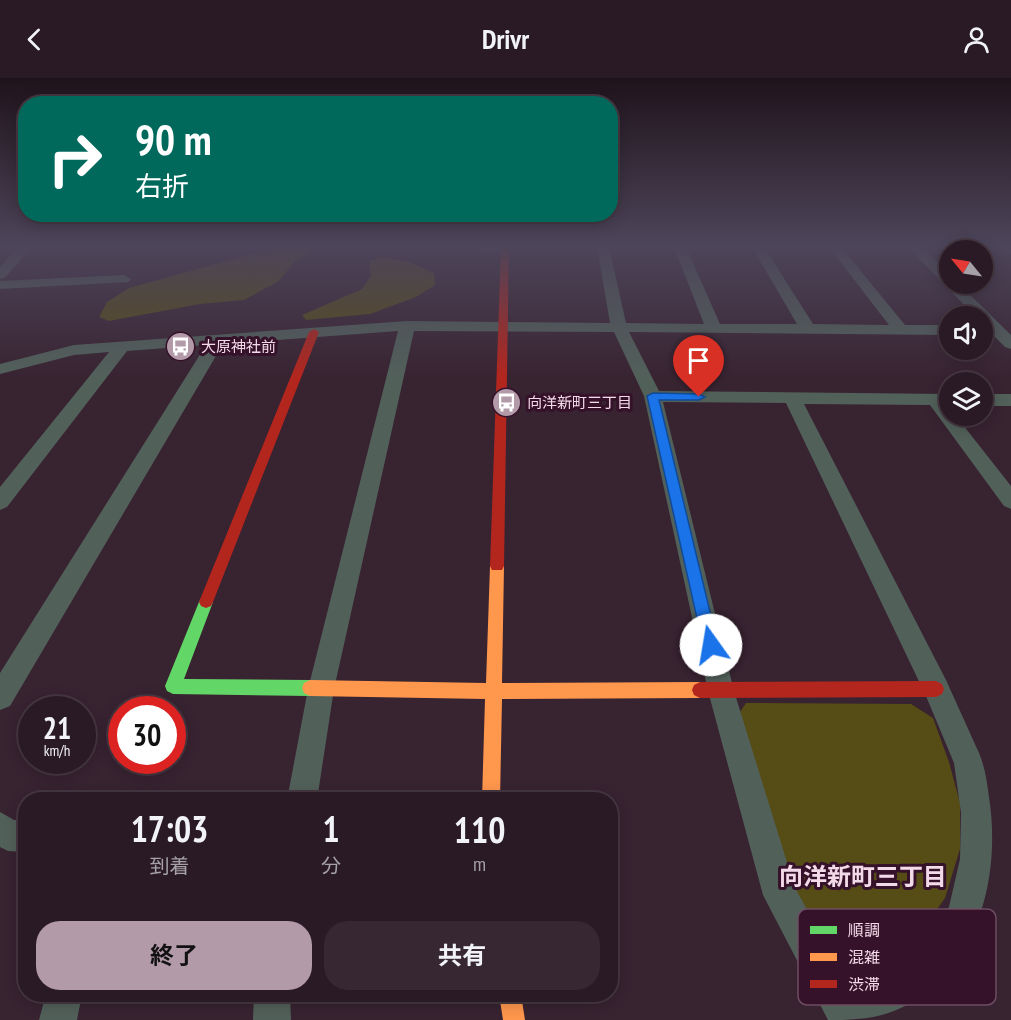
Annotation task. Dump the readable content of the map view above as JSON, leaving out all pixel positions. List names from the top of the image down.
{
  "districts": ["向洋新町三丁目"],
  "places": {
    "bus stop": ["大原神社前", "向洋新町三丁目"]
  },
  "legend": ["順調", "混雑", "渋滞"],
  "north": "top left",
  "page": {
    "header": "Drivr",
    "turn": ["90 m", "右折"],
    "speed": "21 km/h",
    "limit": "30",
    "eta": [
      "17:03",
      "到着",
      "1",
      "分",
      "110",
      "m"
    ],
    "buttons": ["終了", "共有"]
  }
}
